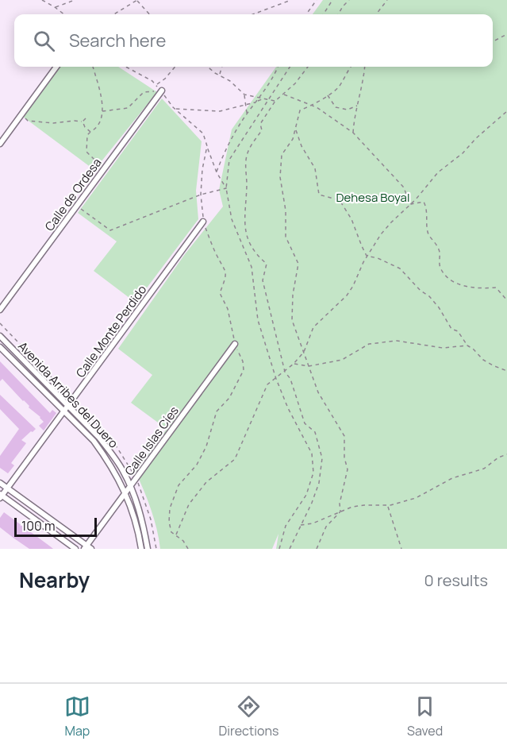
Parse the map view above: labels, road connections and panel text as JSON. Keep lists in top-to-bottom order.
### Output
{
  "streets": {
    "street": [
      "Calle de Ordesa",
      "Calle Monte Perdido",
      "Avenida Arribes del Duero",
      "Calle Islas Cíes"
    ]
  },
  "crossings": [
    ["Calle Monte Perdido", "Avenida Arribes del Duero"],
    ["Avenida Arribes del Duero", "Calle Islas Cíes"]
  ],
  "parks": ["Dehesa Boyal"],
  "scale_bar": "100 m",
  "page": {
    "search": "Search here",
    "scale": "100 m",
    "heading": ["Nearby", "0 results"],
    "nav": ["Map", "Directions", "Saved"]
  }
}
